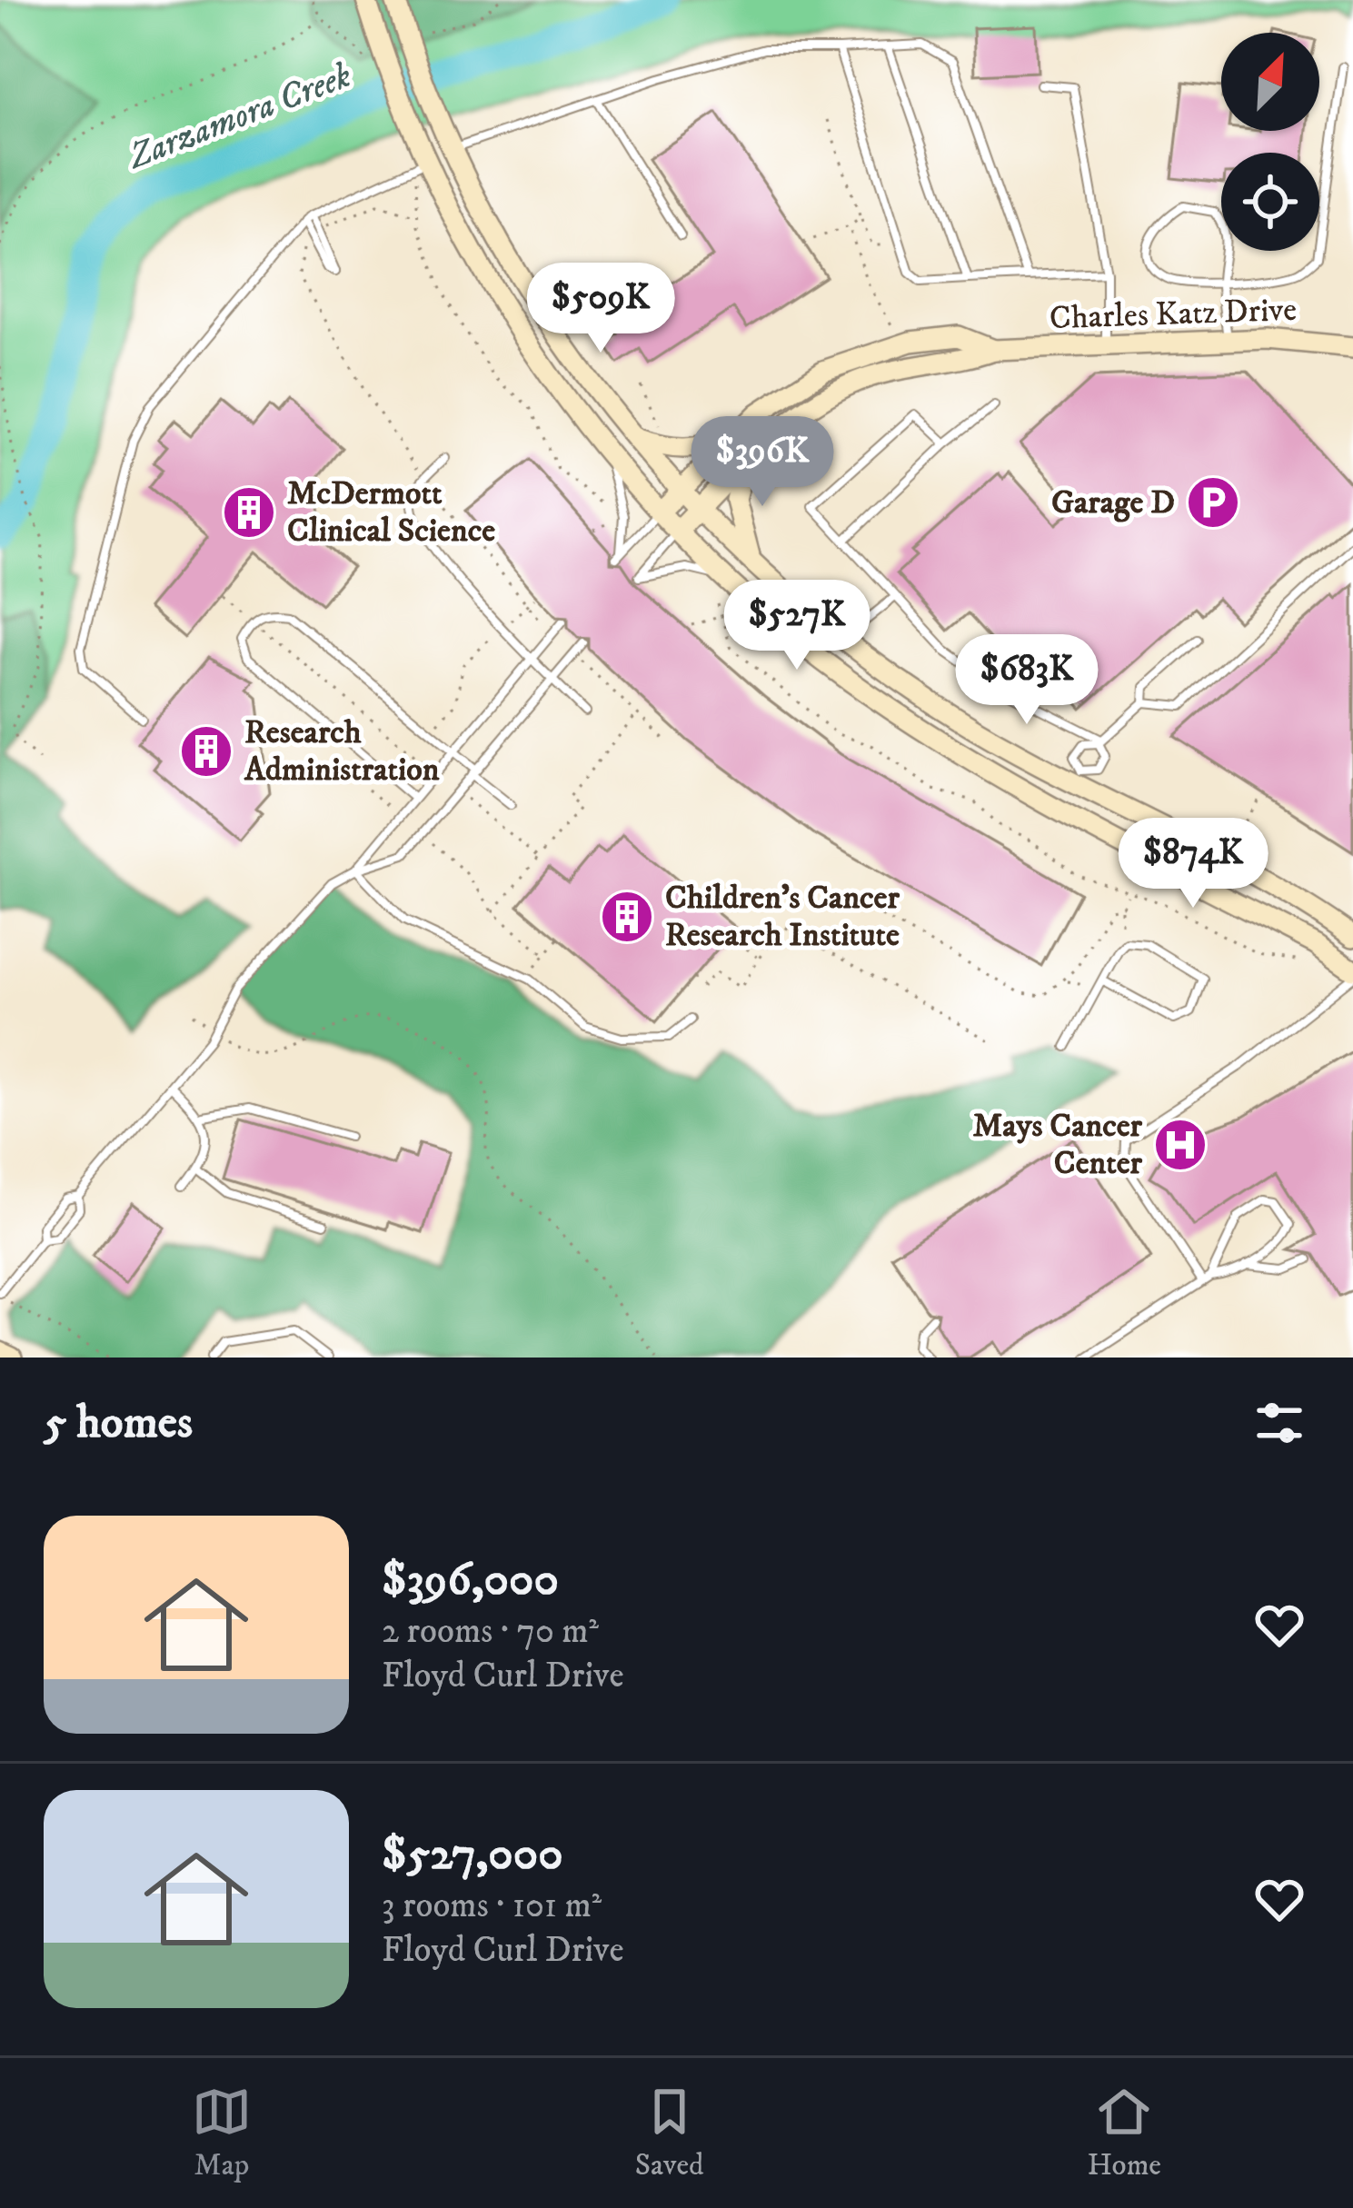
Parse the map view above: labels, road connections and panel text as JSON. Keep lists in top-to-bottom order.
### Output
{
  "streets": {
    "street": ["Charles Katz Drive"]
  },
  "water": ["Zarzamora Creek"],
  "places": {
    "parking": ["Garage D"],
    "building": ["McDermott Clinical Science", "Research Administration", "Children's Cancer Research Institute"],
    "hospital": ["Mays Cancer Center"]
  },
  "north": "top right",
  "page": {
    "price": [
      "$509K",
      "$396K",
      "$527K",
      "$683K",
      "$874K"
    ],
    "heading": "5 homes",
    "list": [
      {
        "name": "$396,000",
        "note": "2 rooms · 70 m² · Floyd Curl Drive"
      },
      {
        "name": "$527,000",
        "note": "3 rooms · 101 m² · Floyd Curl Drive"
      }
    ],
    "tabs": ["Map", "Saved", "Home"]
  }
}
